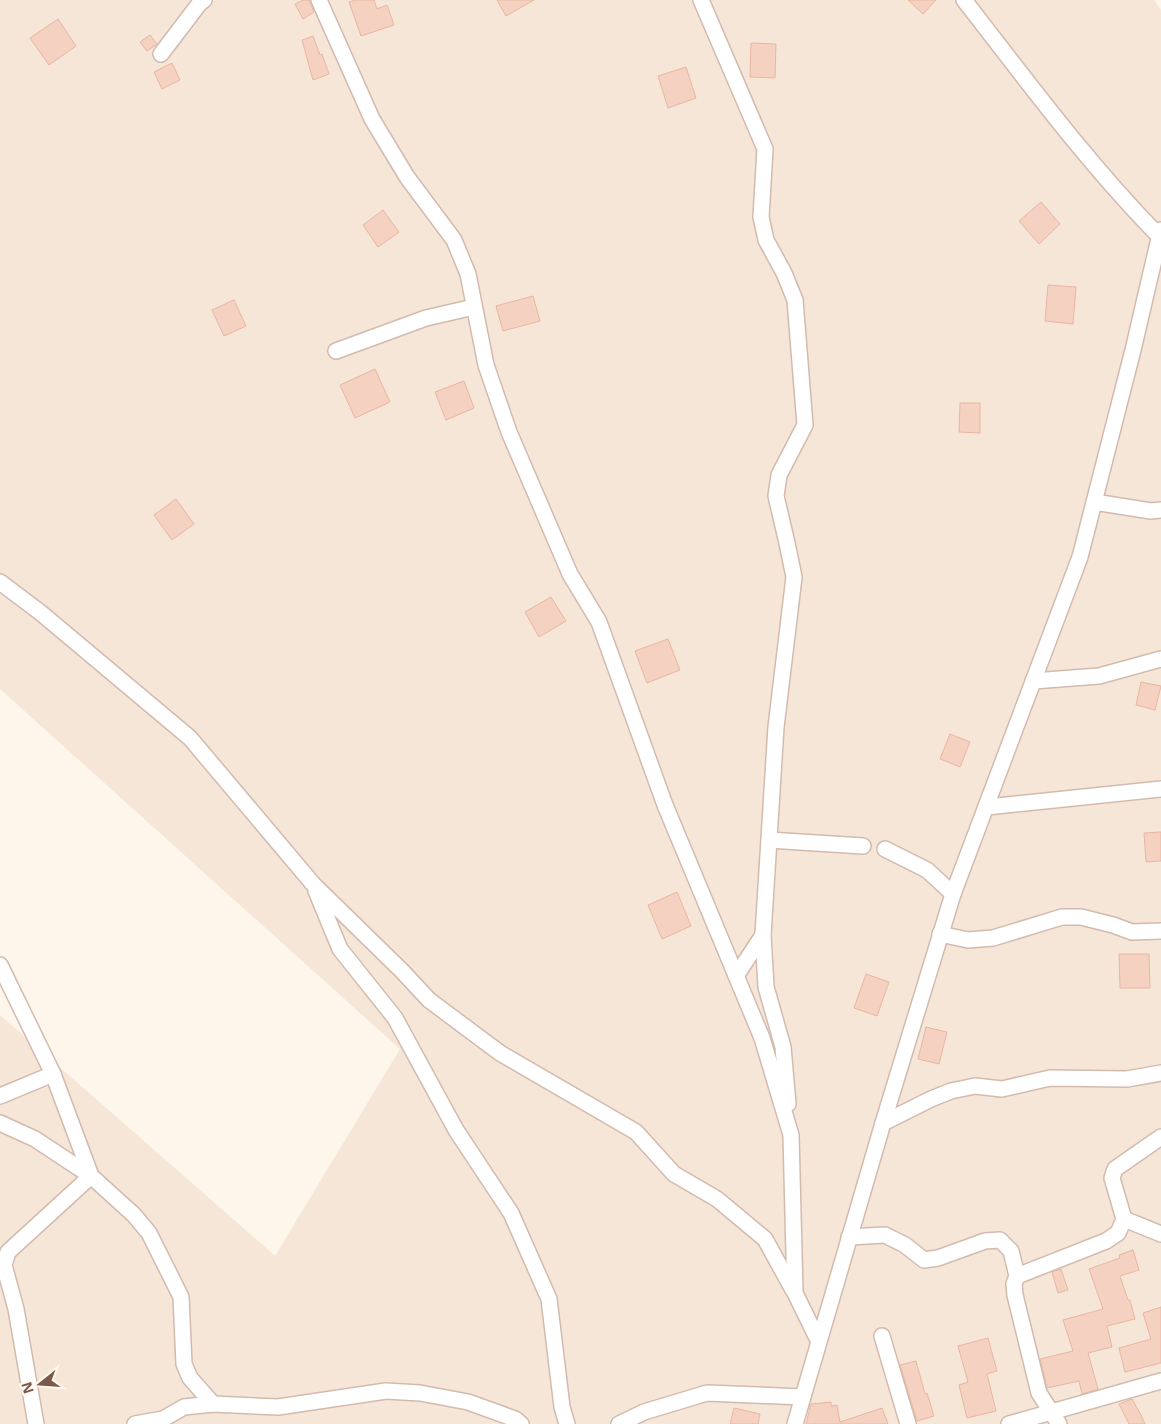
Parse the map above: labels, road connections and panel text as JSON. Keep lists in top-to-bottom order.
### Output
{
  "north": "left"
}
